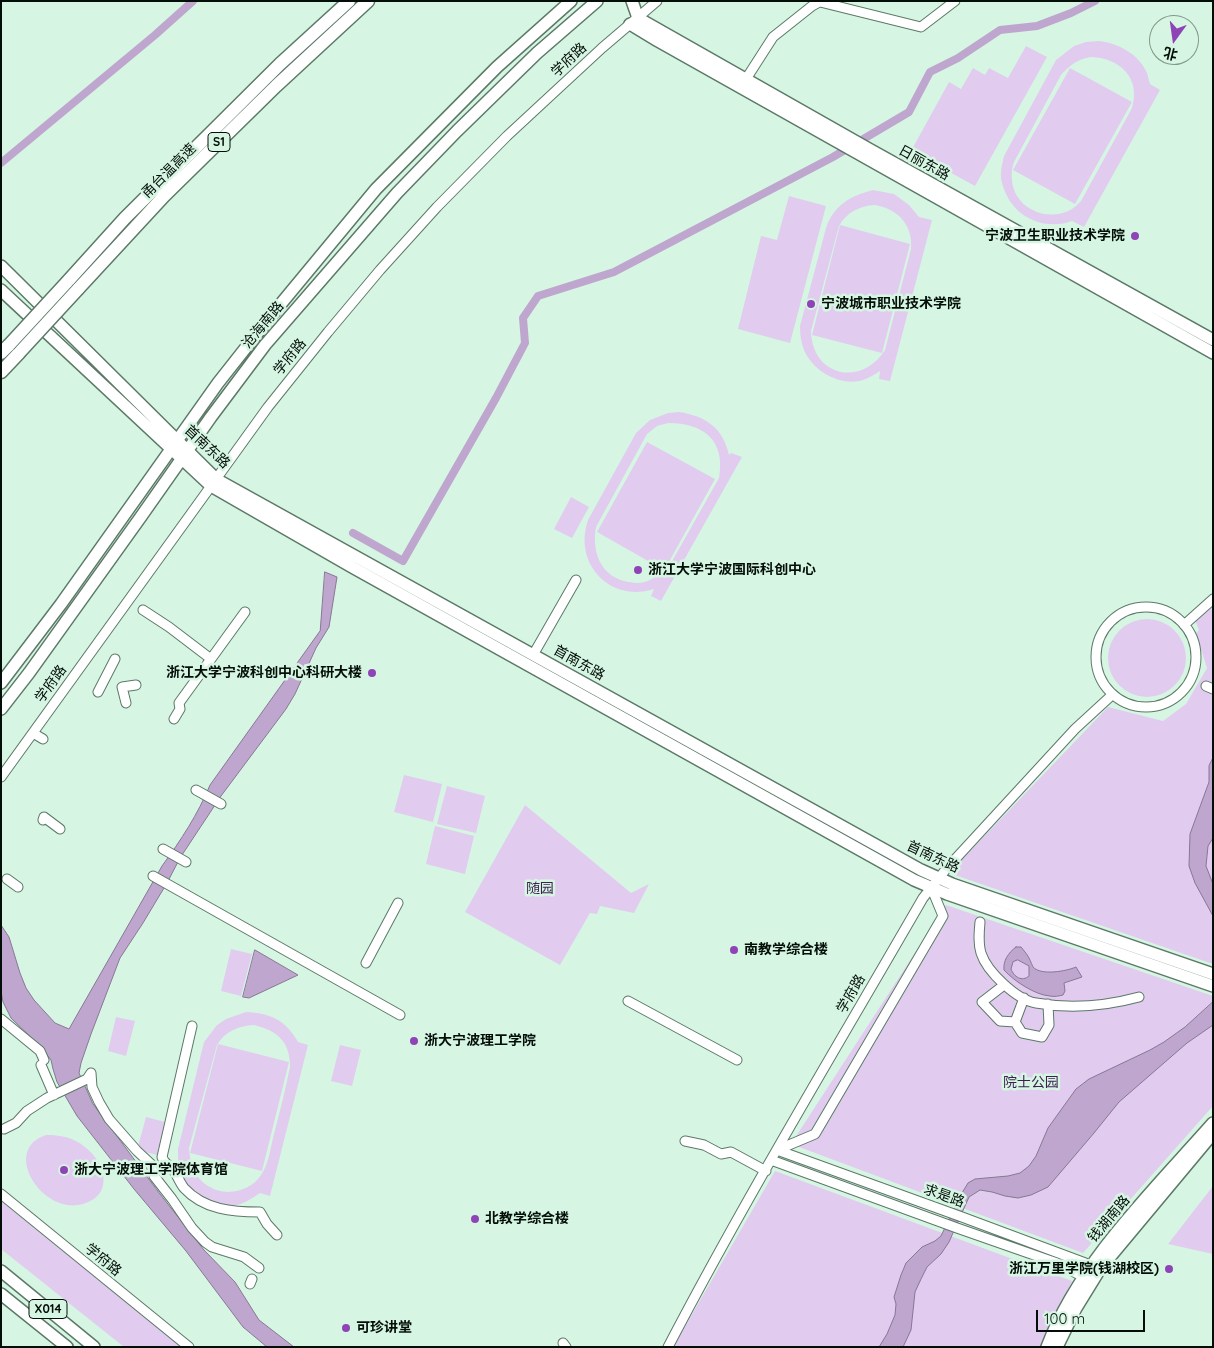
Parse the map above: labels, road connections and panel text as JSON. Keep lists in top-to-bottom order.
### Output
{
  "streets": {
    "highway": ["S1", "甬台温高速"],
    "main road": [
      "日丽东路",
      "沧海南路",
      "首南东路",
      "钱湖南路",
      "X014"
    ],
    "street": ["学府路", "求是路"]
  },
  "crossings": [
    ["学府路", "日丽东路"],
    ["学府路", "首南东路"],
    ["学府路", "求是路"],
    ["甬台温高速", "首南东路"],
    ["沧海南路", "首南东路"],
    ["求是路", "钱湖南路"]
  ],
  "parks": ["随园", "院士公园"],
  "places": [
    "宁波卫生职业技术学院",
    "宁波城市职业技术学院",
    "浙江大学宁波国际科创中心",
    "浙江大学宁波科创中心科研大楼",
    "南教学综合楼",
    "浙大宁波理工学院",
    "浙大宁波理工学院体育馆",
    "北教学综合楼",
    "浙江万里学院(钱湖校区)",
    "可珍讲堂"
  ],
  "scale_bar": "100 m",
  "north": "bottom"
}
